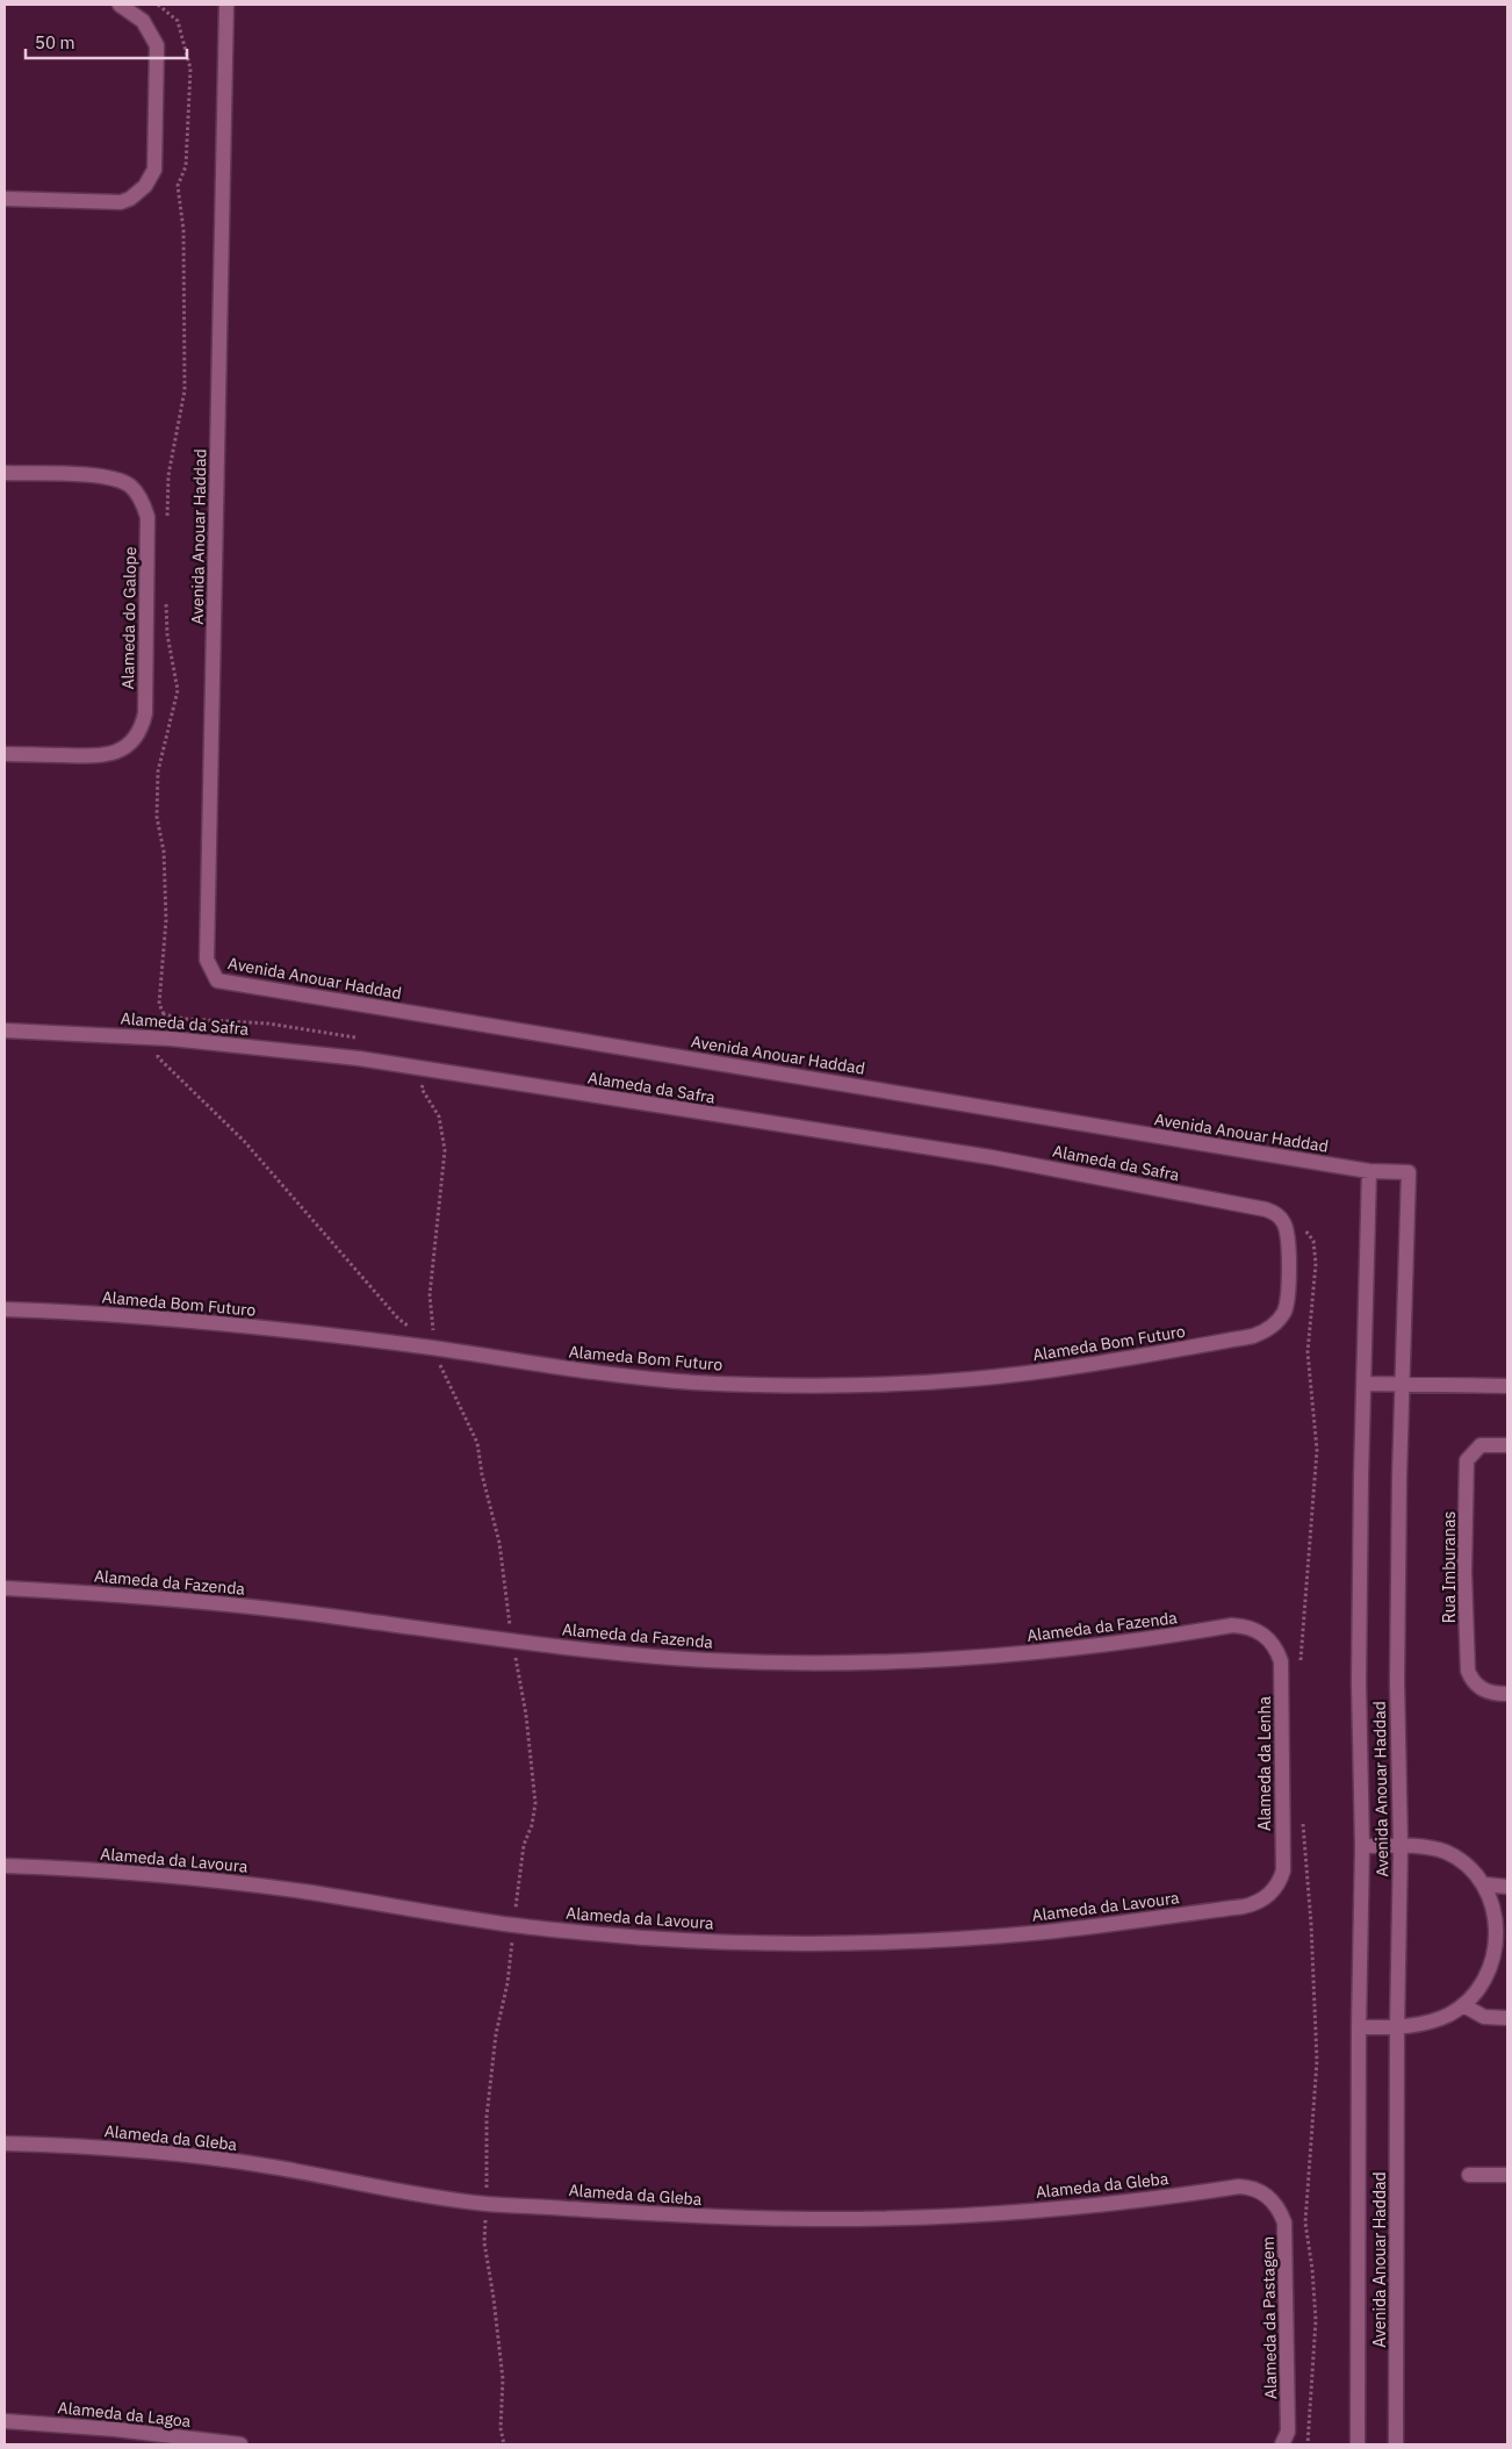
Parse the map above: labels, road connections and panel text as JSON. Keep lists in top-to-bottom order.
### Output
{
  "streets": {
    "street": [
      "Avenida Anouar Haddad",
      "Alameda do Galope",
      "Alameda da Safra",
      "Alameda Bom Futuro",
      "Rua Imburanas",
      "Alameda da Fazenda",
      "Alameda da Lenha",
      "Alameda da Lavoura",
      "Alameda da Gleba",
      "Alameda da Pastagem",
      "Alameda da Lagoa"
    ]
  },
  "crossings": [
    ["Alameda da Safra", "Alameda Bom Futuro"],
    ["Alameda da Fazenda", "Alameda da Lenha"],
    ["Alameda da Lenha", "Alameda da Lavoura"],
    ["Alameda da Gleba", "Alameda da Pastagem"]
  ],
  "scale_bar": "50 m"
}
